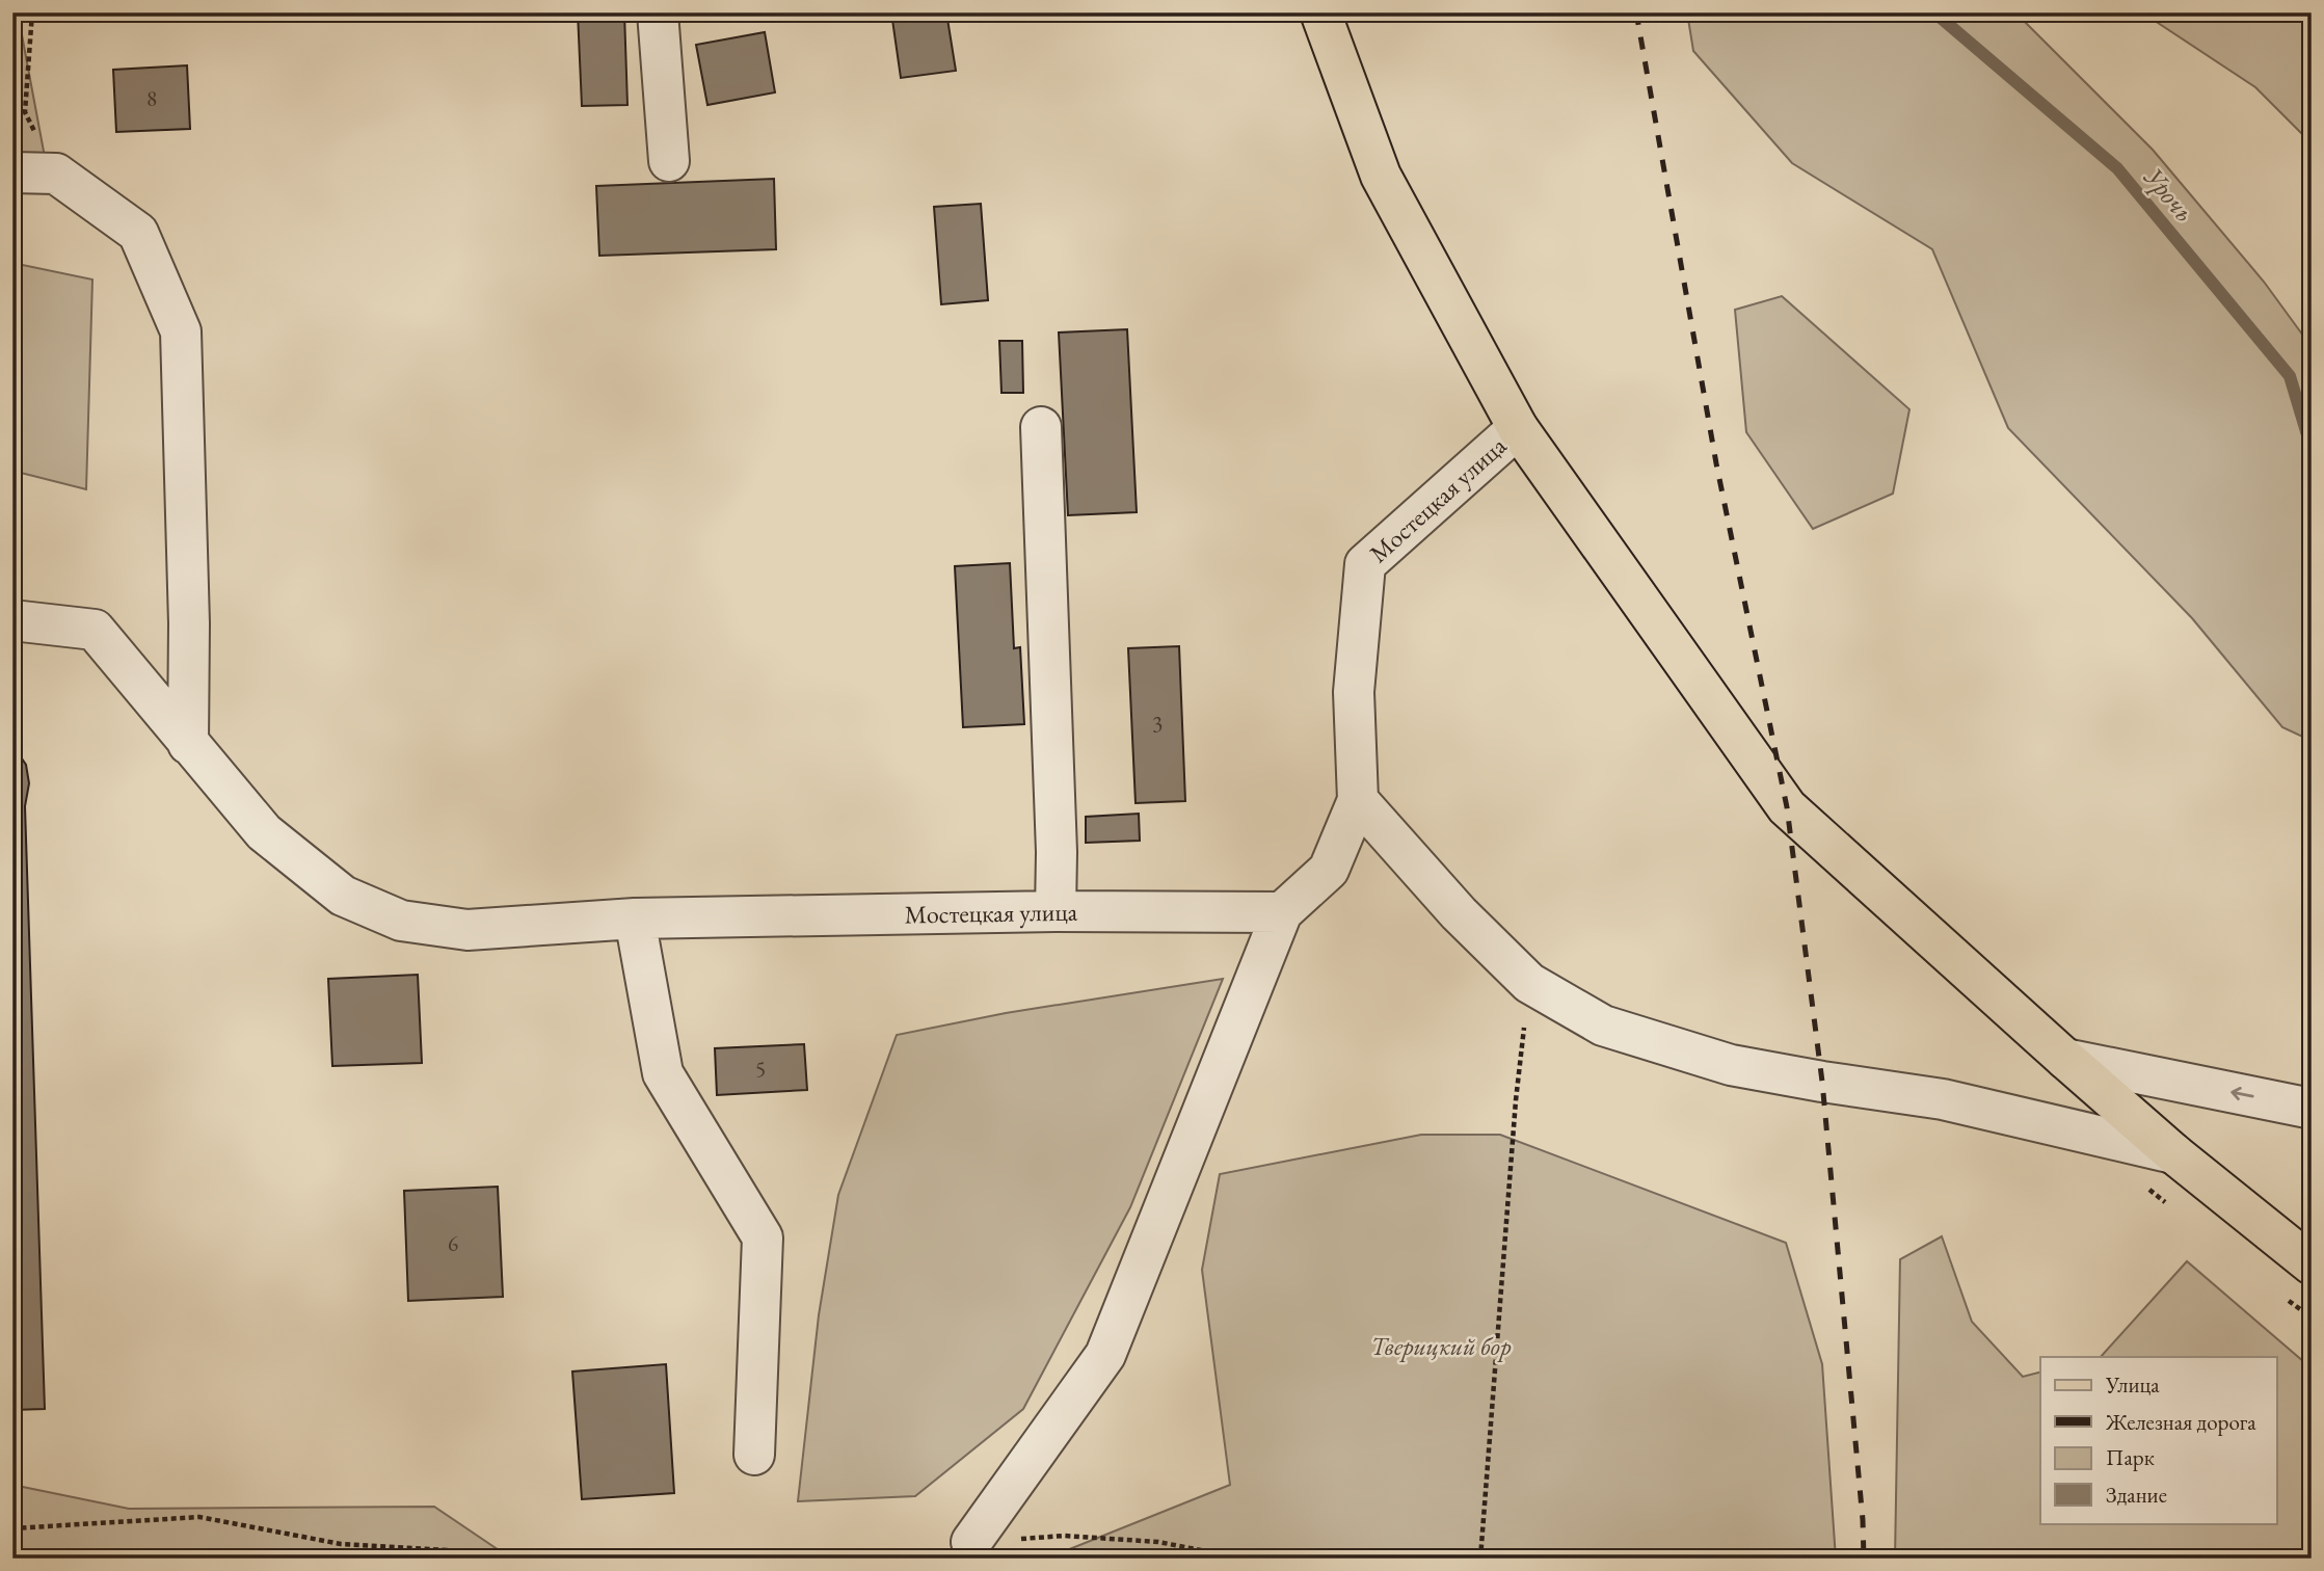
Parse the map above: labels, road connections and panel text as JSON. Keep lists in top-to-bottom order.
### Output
{
  "streets": {
    "street": ["Мостецкая улица"]
  },
  "water": ["Урочь"],
  "parks": ["Тверицкий бор"],
  "house_numbers": [
    "8",
    "3",
    "5",
    "6"
  ],
  "legend": [
    "Улица",
    "Железная дорога",
    "Парк",
    "Здание"
  ]
}
